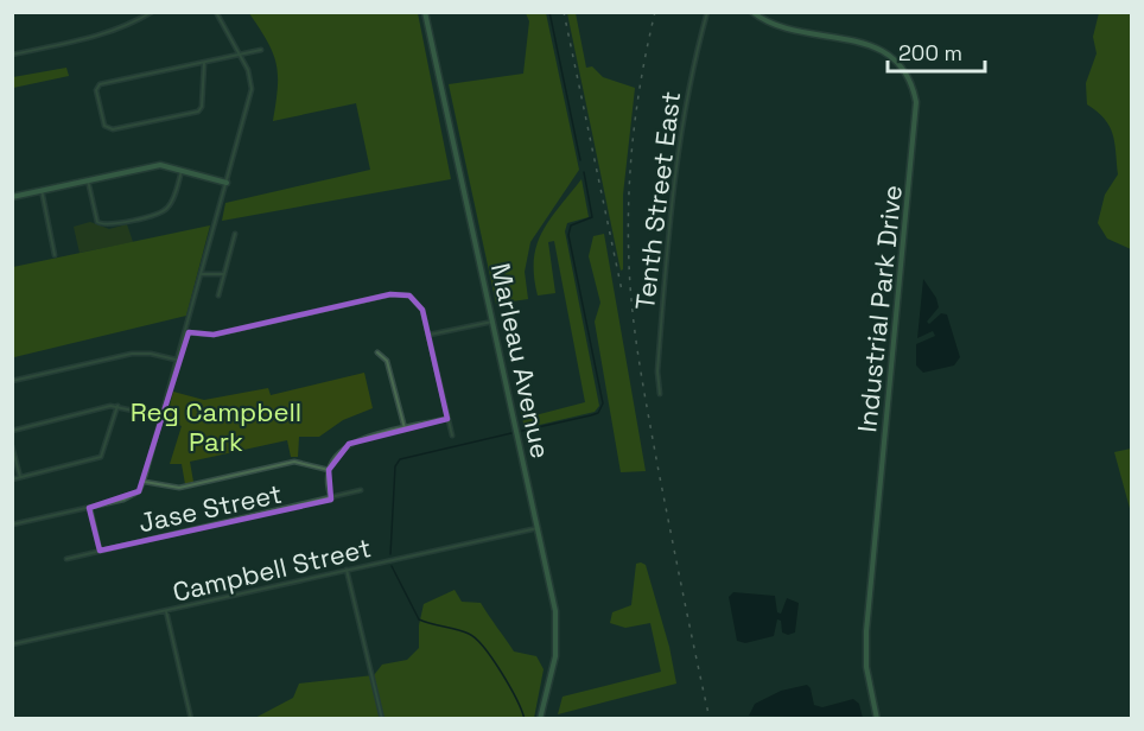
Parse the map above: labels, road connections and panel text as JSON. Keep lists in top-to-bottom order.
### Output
{
  "streets": {
    "street": [
      "Tenth Street East",
      "Industrial Park Drive",
      "Marleau Avenue",
      "Jase Street",
      "Campbell Street"
    ]
  },
  "crossings": [
    ["Marleau Avenue", "Campbell Street"]
  ],
  "parks": ["Reg Campbell Park"],
  "scale_bar": "200 m"
}
